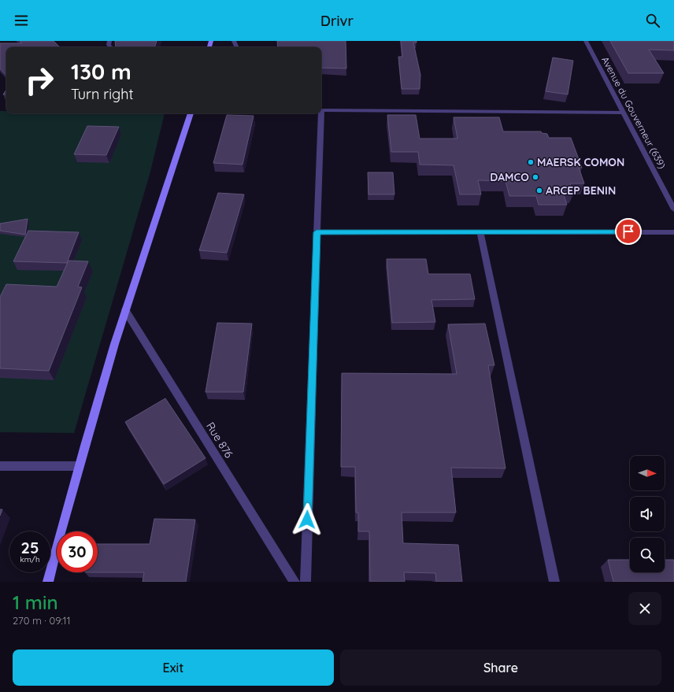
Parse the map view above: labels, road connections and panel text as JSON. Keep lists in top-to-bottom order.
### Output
{
  "streets": {
    "street": ["Avenue du Gouverneur (639)", "Rue 876"]
  },
  "places": ["MAERSK COMON", "DAMCO", "ARCEP BENIN"],
  "north": "right",
  "page": {
    "header": "Drivr",
    "turn": ["130 m", "Turn right"],
    "speed": "25 km/h",
    "limit": "30",
    "heading": ["1 min", "270 m · 09:11"],
    "buttons": ["Exit", "Share"]
  }
}
